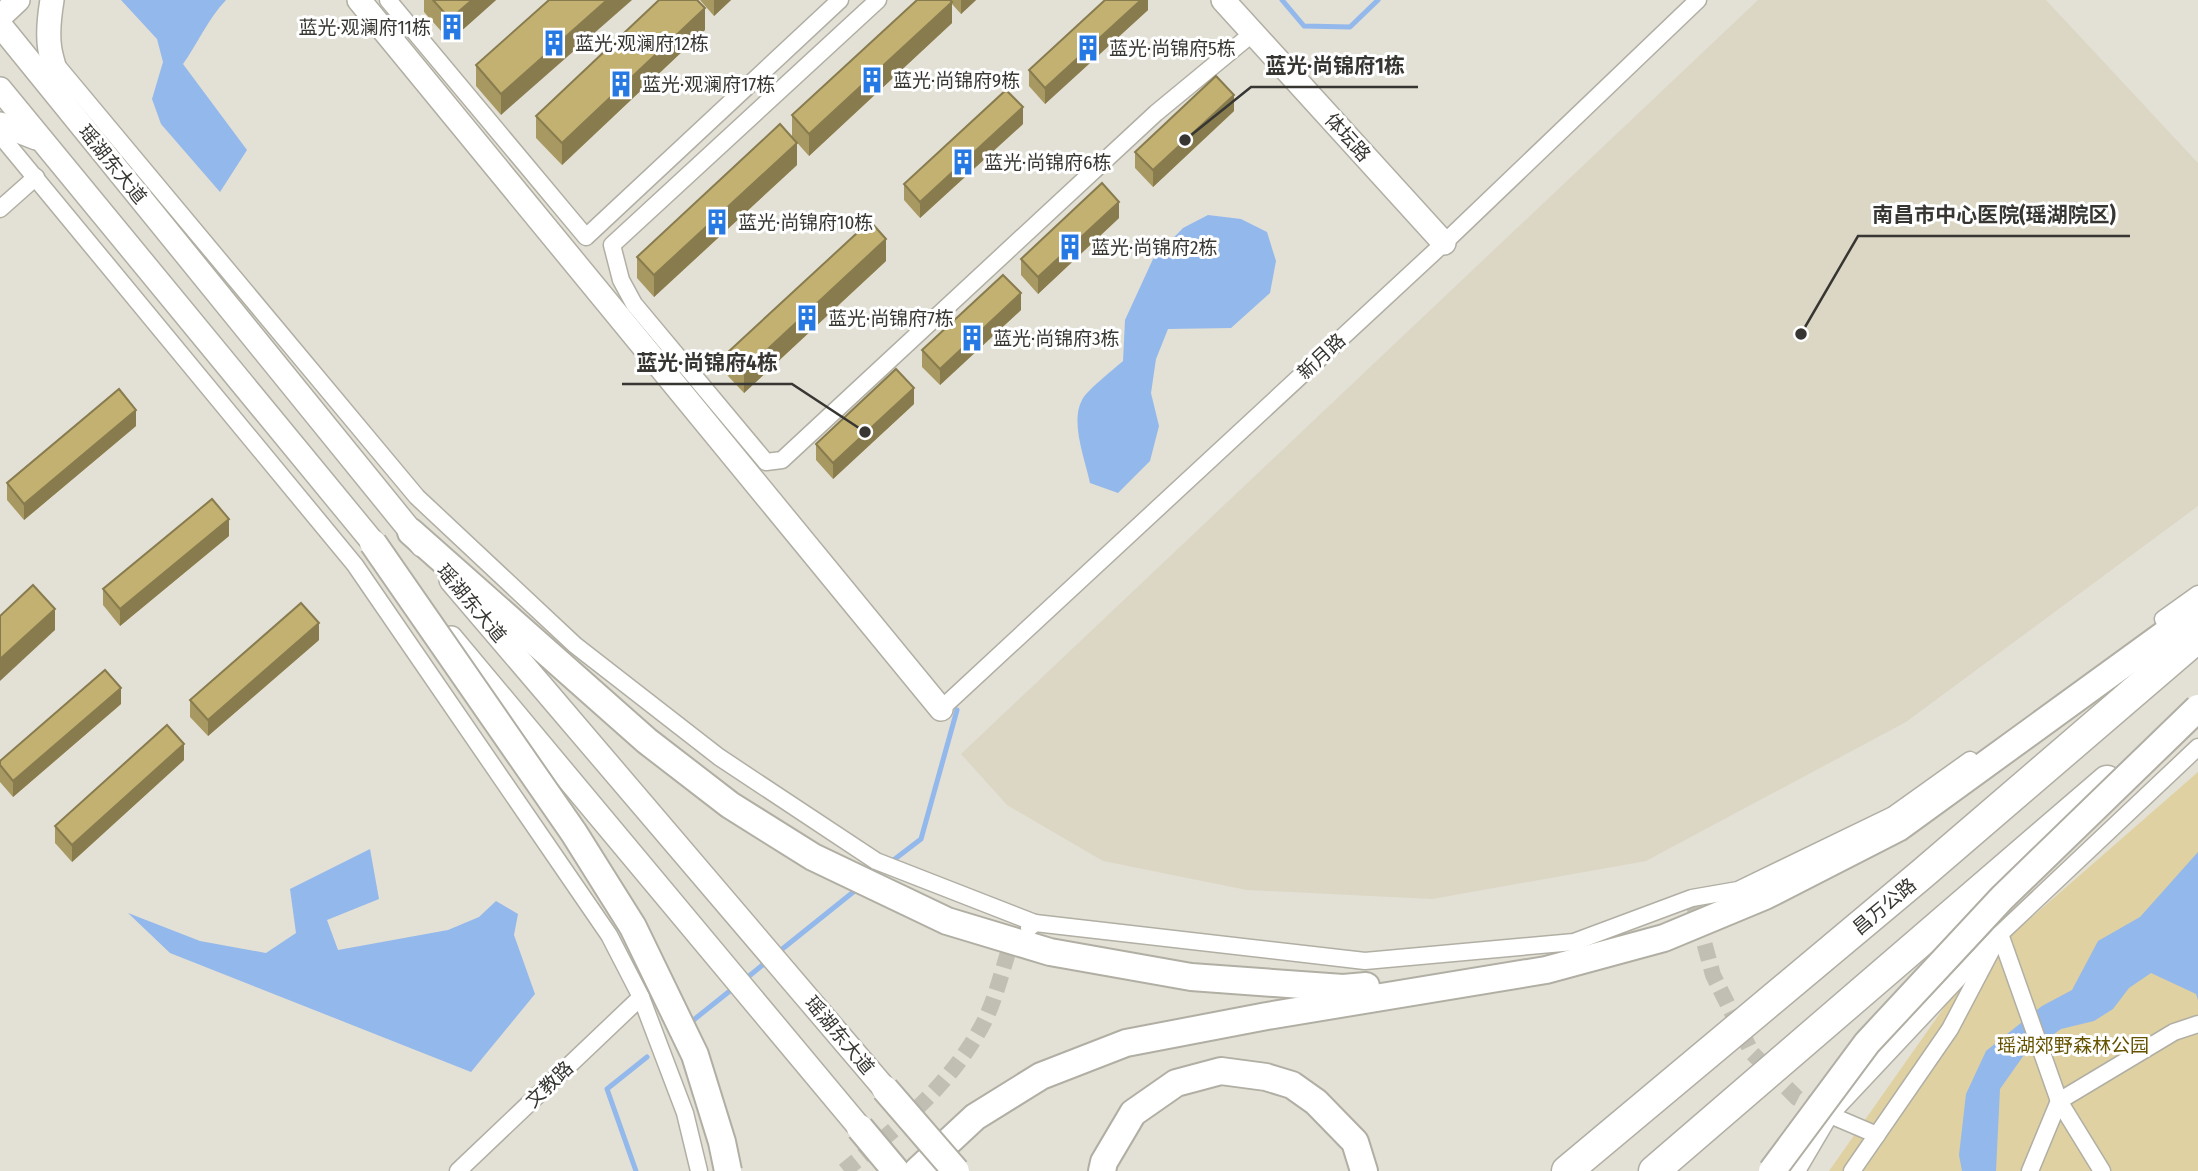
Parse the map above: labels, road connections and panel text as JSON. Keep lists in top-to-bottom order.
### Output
{
  "streets": {
    "highway": ["昌万公路"],
    "main road": ["体坛路", "瑶湖东大道"],
    "street": ["新月路", "文教路"]
  },
  "crossings": [
    ["体坛路", "新月路"]
  ],
  "parks": ["瑶湖郊野森林公园"],
  "places": {
    "building": [
      "蓝光·观澜府11栋",
      "蓝光·观澜府12栋",
      "蓝光·尚锦府5栋",
      "蓝光·尚锦府9栋",
      "蓝光·观澜府17栋",
      "蓝光·尚锦府6栋",
      "蓝光·尚锦府10栋",
      "蓝光·尚锦府2栋",
      "蓝光·尚锦府7栋",
      "蓝光·尚锦府3栋"
    ],
    "other": ["蓝光·尚锦府1栋", "南昌市中心医院(瑶湖院区)", "蓝光·尚锦府4栋"]
  }
}
